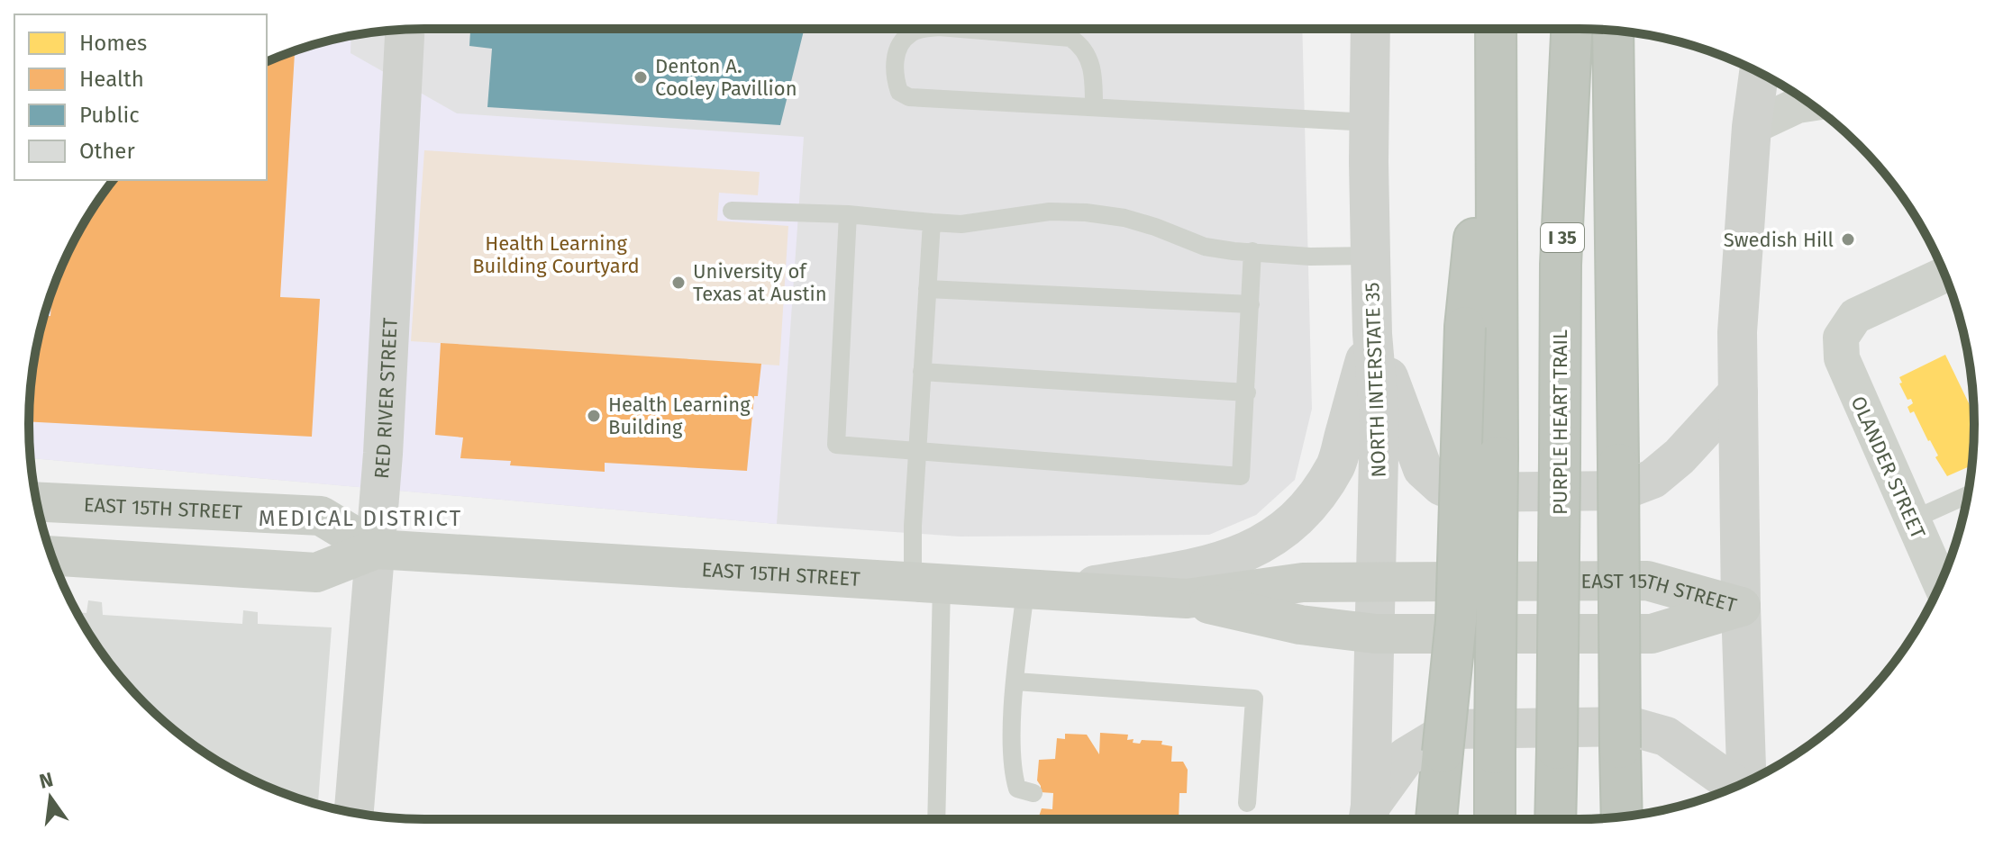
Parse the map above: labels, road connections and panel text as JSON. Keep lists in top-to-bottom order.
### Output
{
  "streets": {
    "highway": ["I 35", "PURPLE HEART TRAIL"],
    "main road": ["NORTH INTERSTATE 35", "RED RIVER STREET", "EAST 15TH STREET"],
    "street": ["OLANDER STREET"]
  },
  "crossings": [
    ["NORTH INTERSTATE 35", "EAST 15TH STREET"],
    ["RED RIVER STREET", "EAST 15TH STREET"]
  ],
  "districts": ["MEDICAL DISTRICT"],
  "parks": ["Health Learning Building Courtyard"],
  "places": [
    "Denton A. Cooley Pavillion",
    "Swedish Hill",
    "University of Texas at Austin",
    "Health Learning Building"
  ],
  "legend": [
    "Homes",
    "Health",
    "Public",
    "Other"
  ],
  "north": "top"
}
